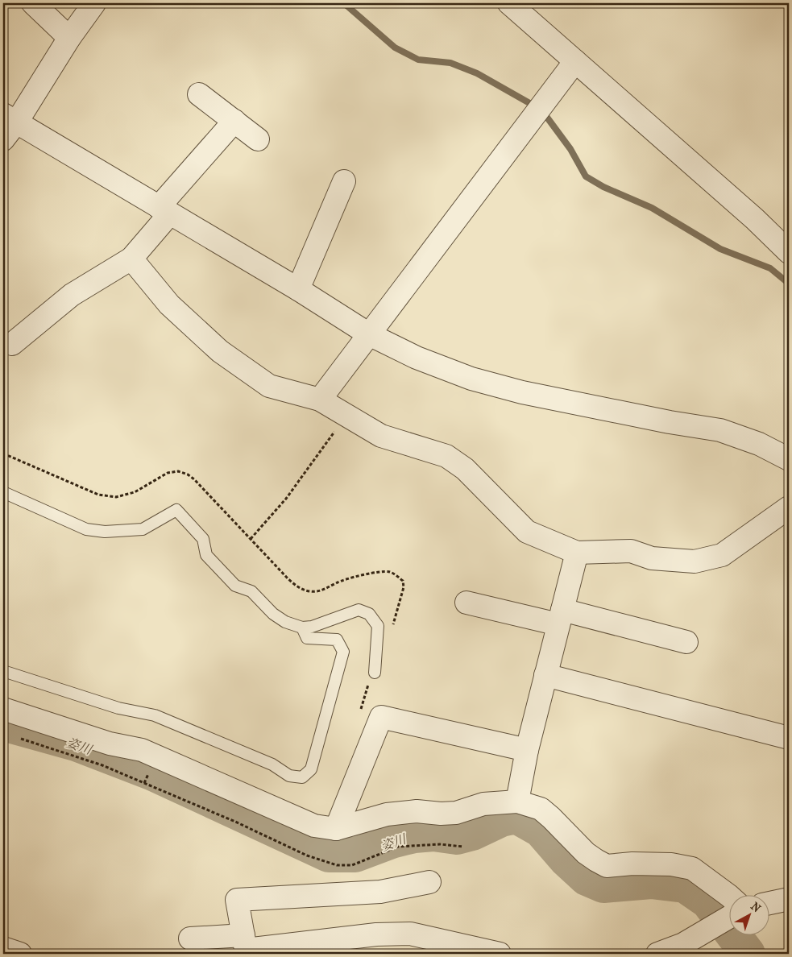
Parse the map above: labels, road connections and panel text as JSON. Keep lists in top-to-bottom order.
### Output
{
  "water": ["姿川"],
  "north": "top right"
}
